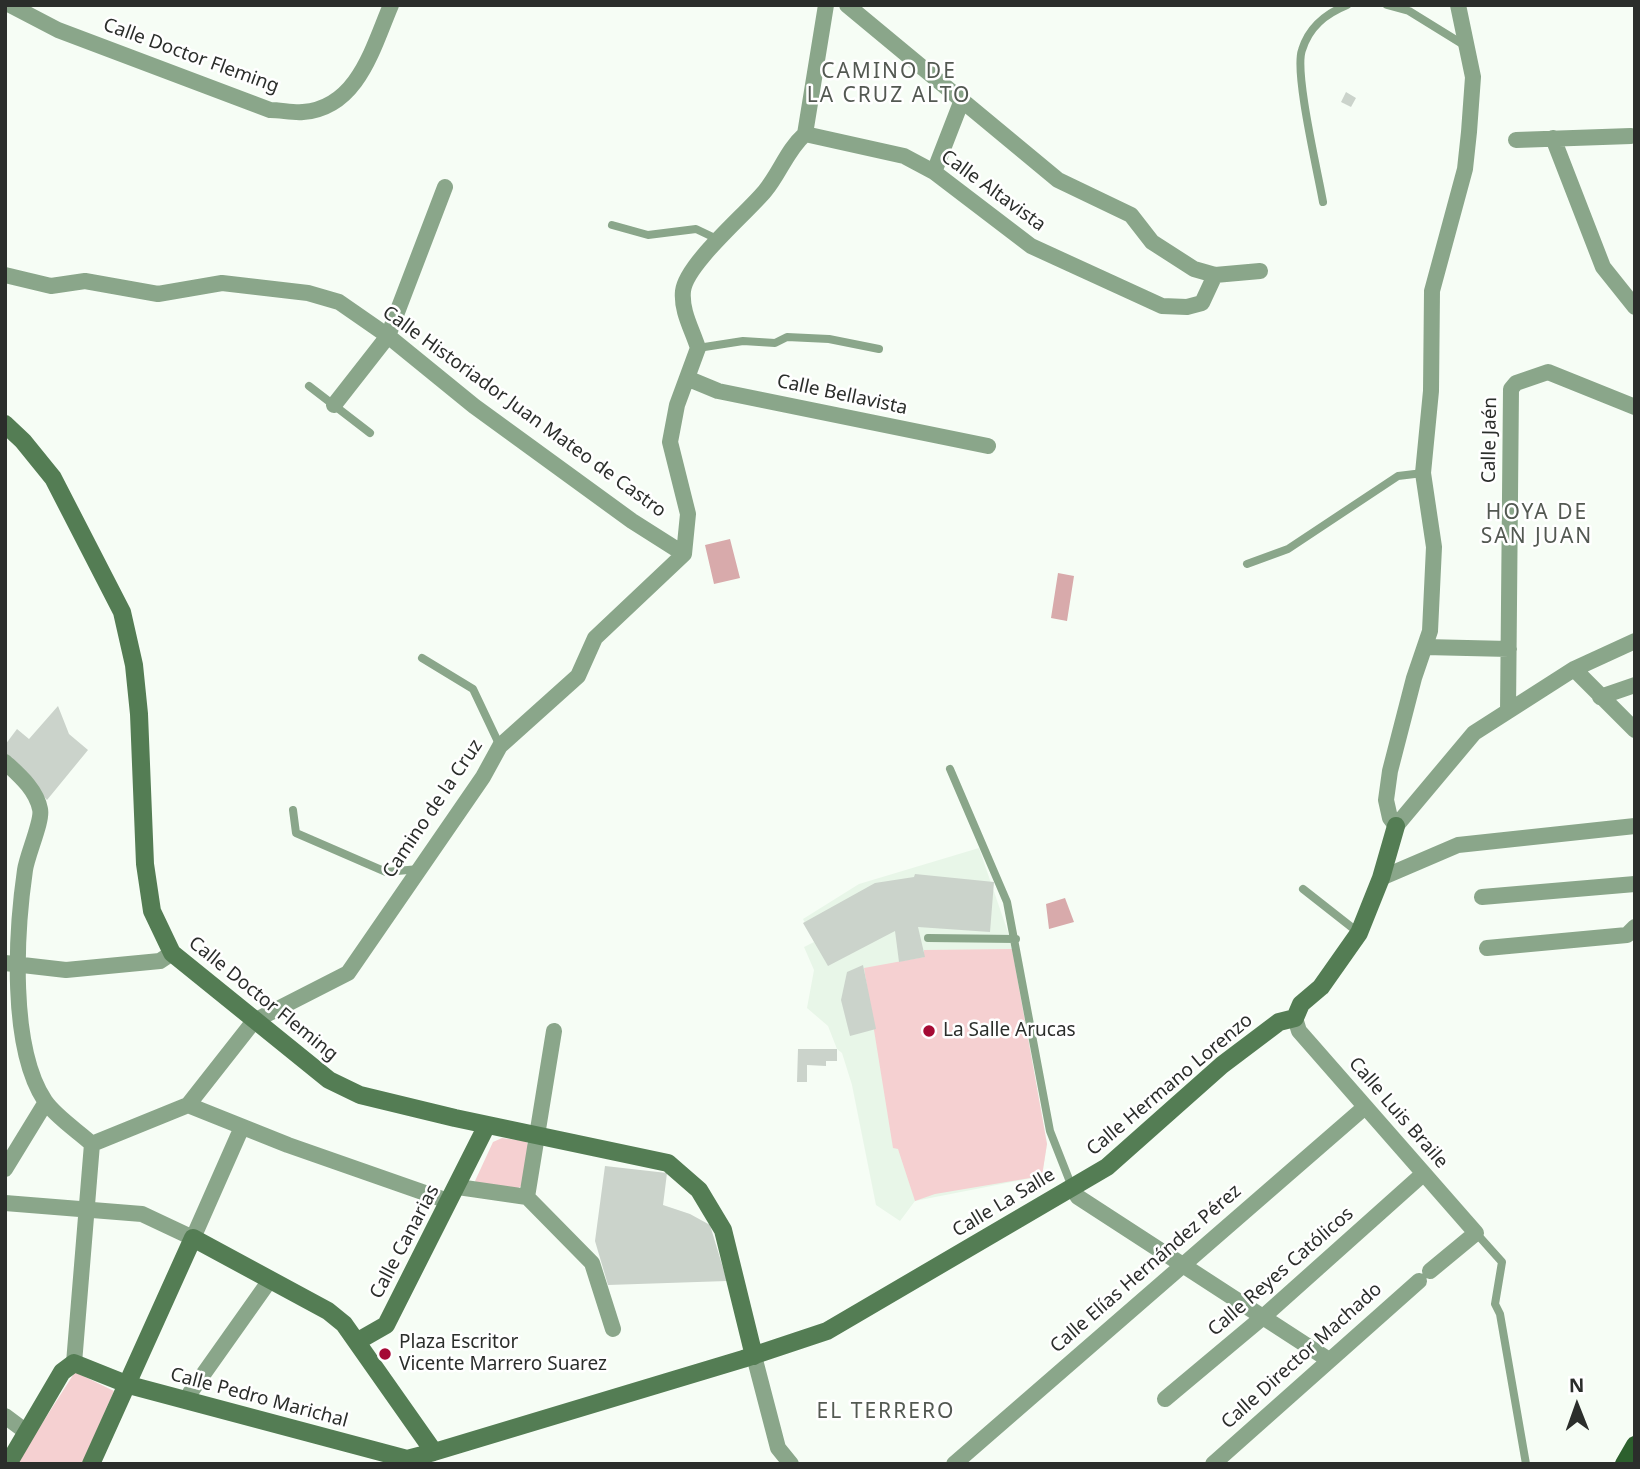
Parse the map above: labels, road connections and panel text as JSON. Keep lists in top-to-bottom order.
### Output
{
  "streets": {
    "street": [
      "Calle Doctor Fleming",
      "Calle Altavista",
      "Calle Bellavista",
      "Calle Historiador Juan Mateo de Castro",
      "Calle Jaén",
      "Camino de la Cruz",
      "Calle Hermano Lorenzo",
      "Calle Luis Braile",
      "Calle La Salle",
      "Calle Canarias",
      "Calle Elías Hernández Pérez",
      "Calle Reyes Católicos",
      "Calle Director Machado",
      "Calle Pedro Marichal"
    ]
  },
  "crossings": [
    ["Calle Doctor Fleming", "Camino de la Cruz"],
    ["Calle Doctor Fleming", "Calle La Salle"],
    ["Calle Doctor Fleming", "Calle Canarias"],
    ["Calle Historiador Juan Mateo de Castro", "Camino de la Cruz"],
    ["Calle Hermano Lorenzo", "Calle Luis Braile"],
    ["Calle Hermano Lorenzo", "Calle La Salle"],
    ["Calle Luis Braile", "Calle Elías Hernández Pérez"],
    ["Calle Luis Braile", "Calle Reyes Católicos"],
    ["Calle Luis Braile", "Calle Director Machado"],
    ["Calle La Salle", "Calle Pedro Marichal"]
  ],
  "districts": ["CAMINO DE LA CRUZ ALTO", "HOYA DE SAN JUAN", "EL TERRERO"],
  "places": ["La Salle Arucas", "Plaza Escritor Vicente Marrero Suarez"],
  "north": "top"
}
